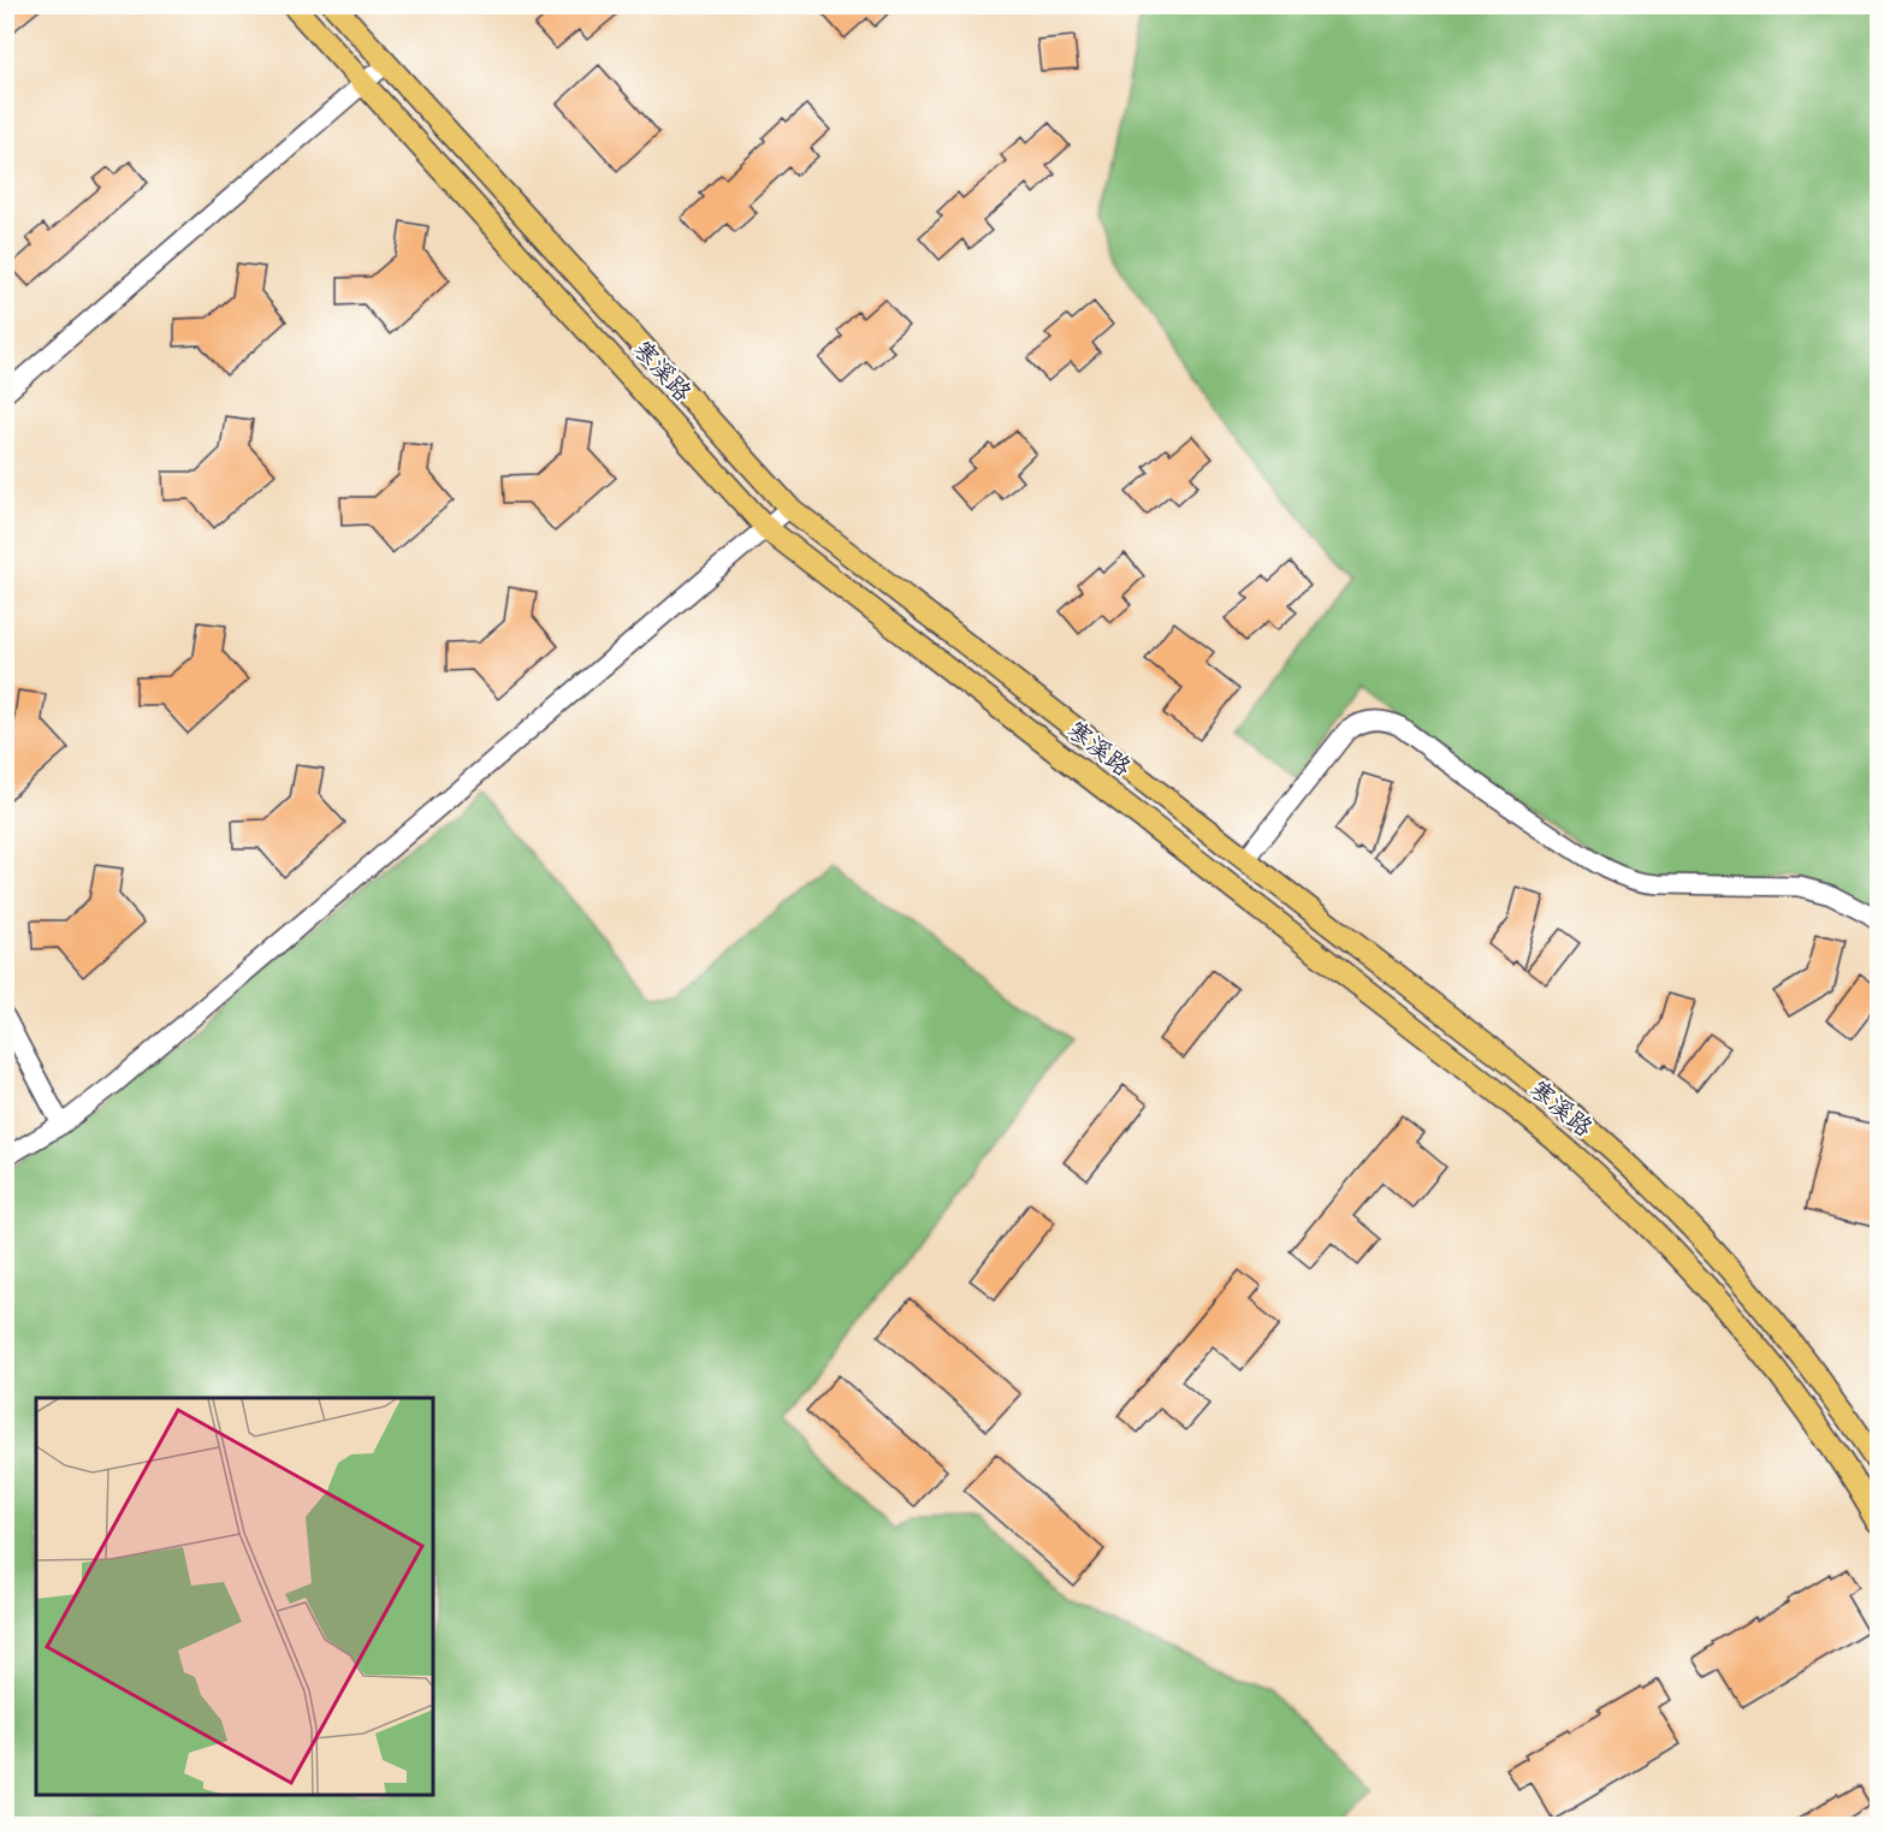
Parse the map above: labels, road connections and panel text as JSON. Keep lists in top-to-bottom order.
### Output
{
  "streets": {
    "main road": ["寒溪路"]
  }
}
